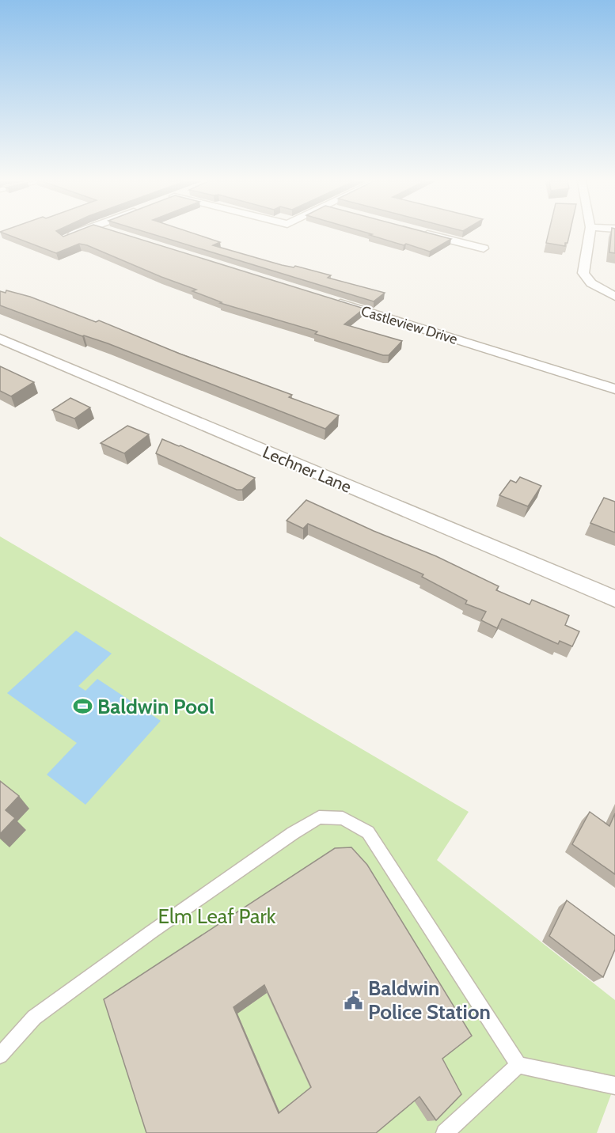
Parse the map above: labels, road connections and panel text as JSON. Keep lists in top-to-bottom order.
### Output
{
  "streets": {
    "street": ["Castleview Drive", "Lechner Lane"]
  },
  "parks": ["Elm Leaf Park"],
  "places": {
    "sports": ["Baldwin Pool"],
    "public building": ["Baldwin Police Station"]
  }
}
